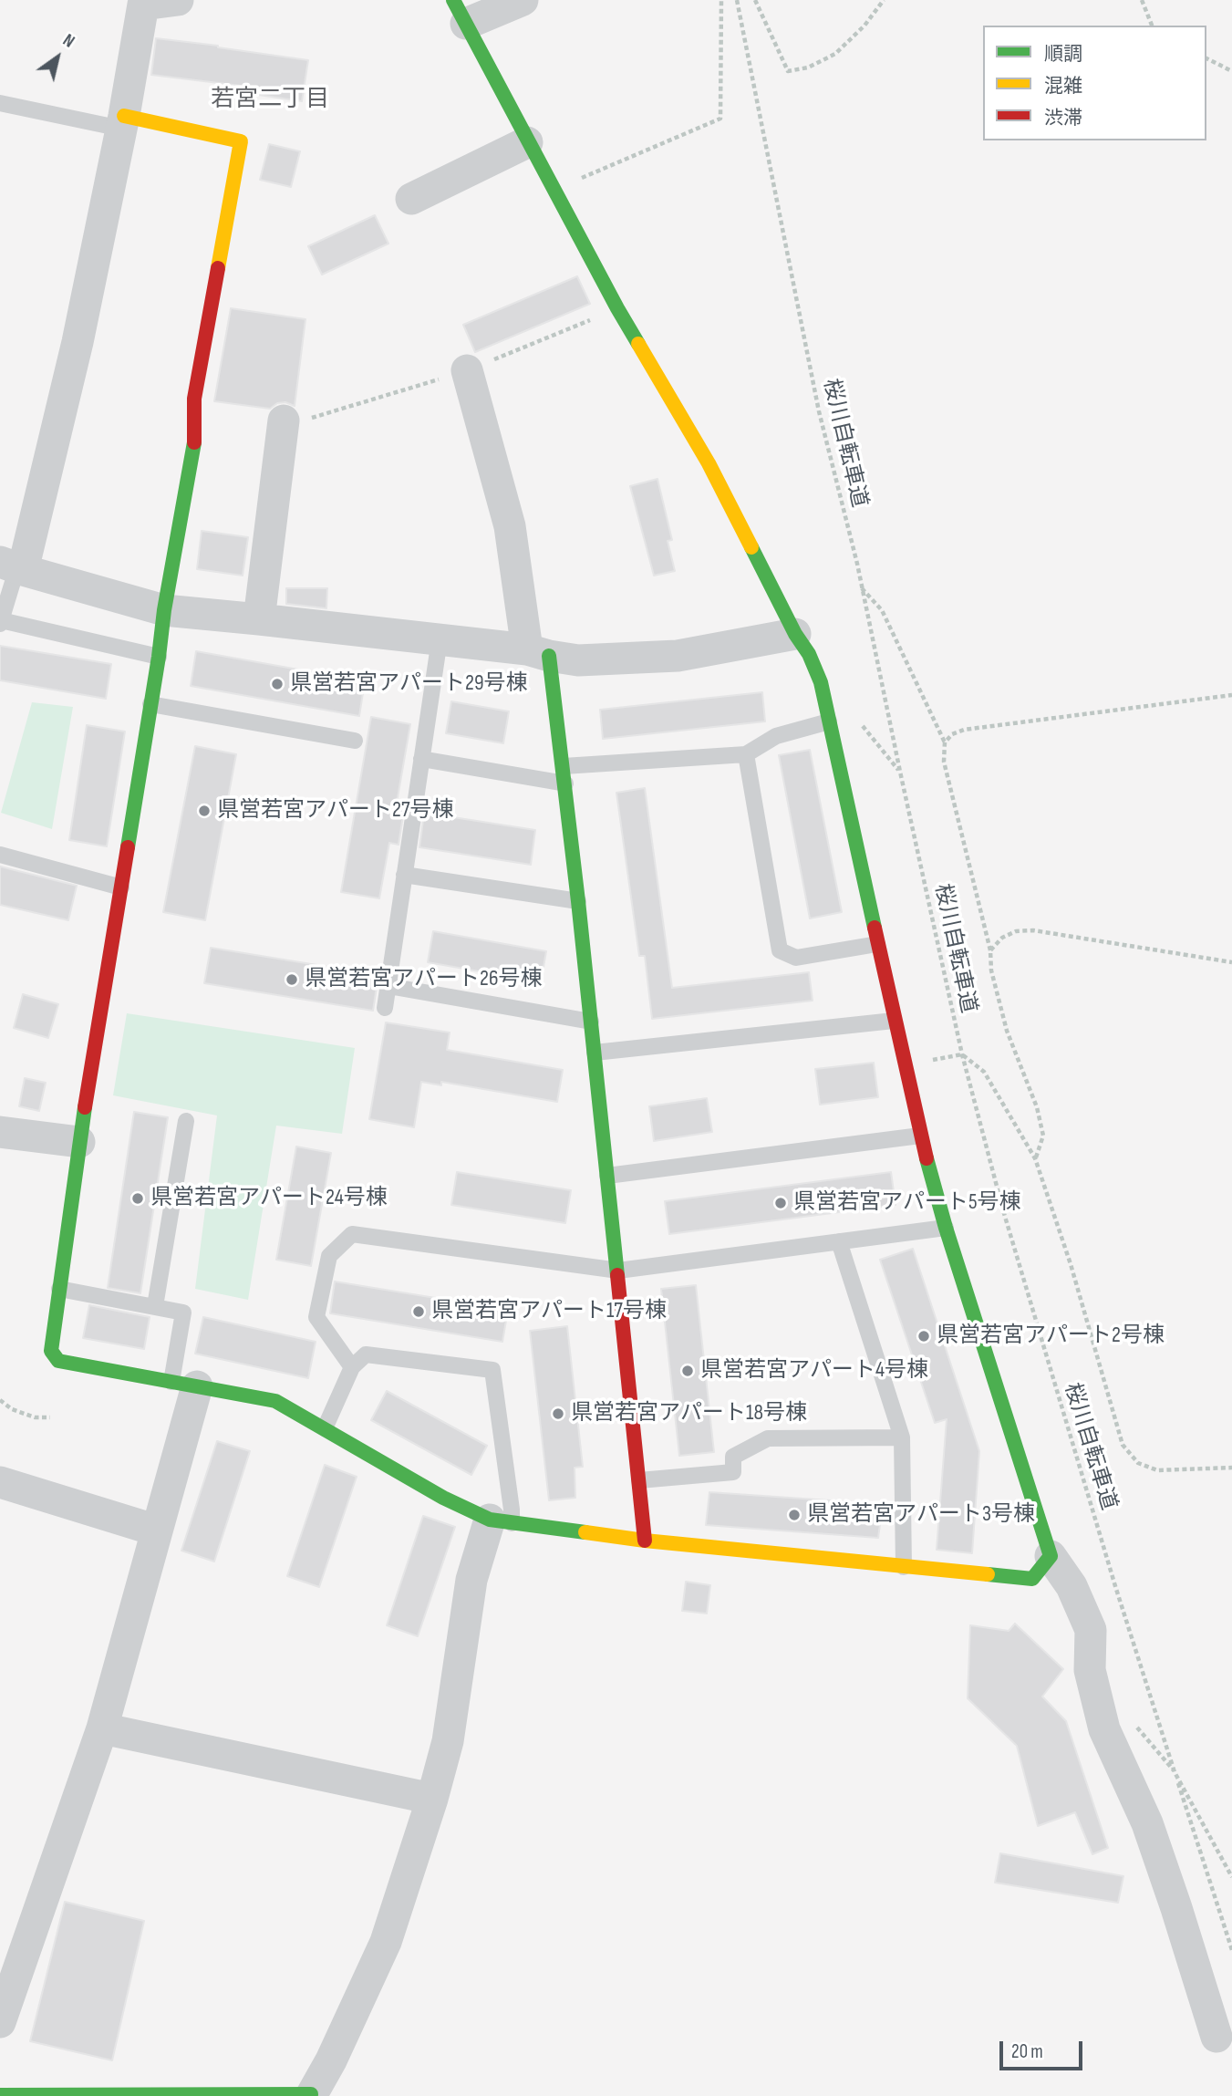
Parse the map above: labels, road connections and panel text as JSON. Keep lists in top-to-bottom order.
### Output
{
  "streets": {
    "path": ["桜川自転車道"]
  },
  "districts": ["若宮二丁目"],
  "places": [
    "県営若宮アパート29号棟",
    "県営若宮アパート27号棟",
    "県営若宮アパート26号棟",
    "県営若宮アパート24号棟",
    "県営若宮アパート5号棟",
    "県営若宮アパート17号棟",
    "県営若宮アパート2号棟",
    "県営若宮アパート4号棟",
    "県営若宮アパート18号棟",
    "県営若宮アパート3号棟"
  ],
  "legend": ["順調", "混雑", "渋滞"],
  "scale_bar": "20 m",
  "north": "top right"
}
